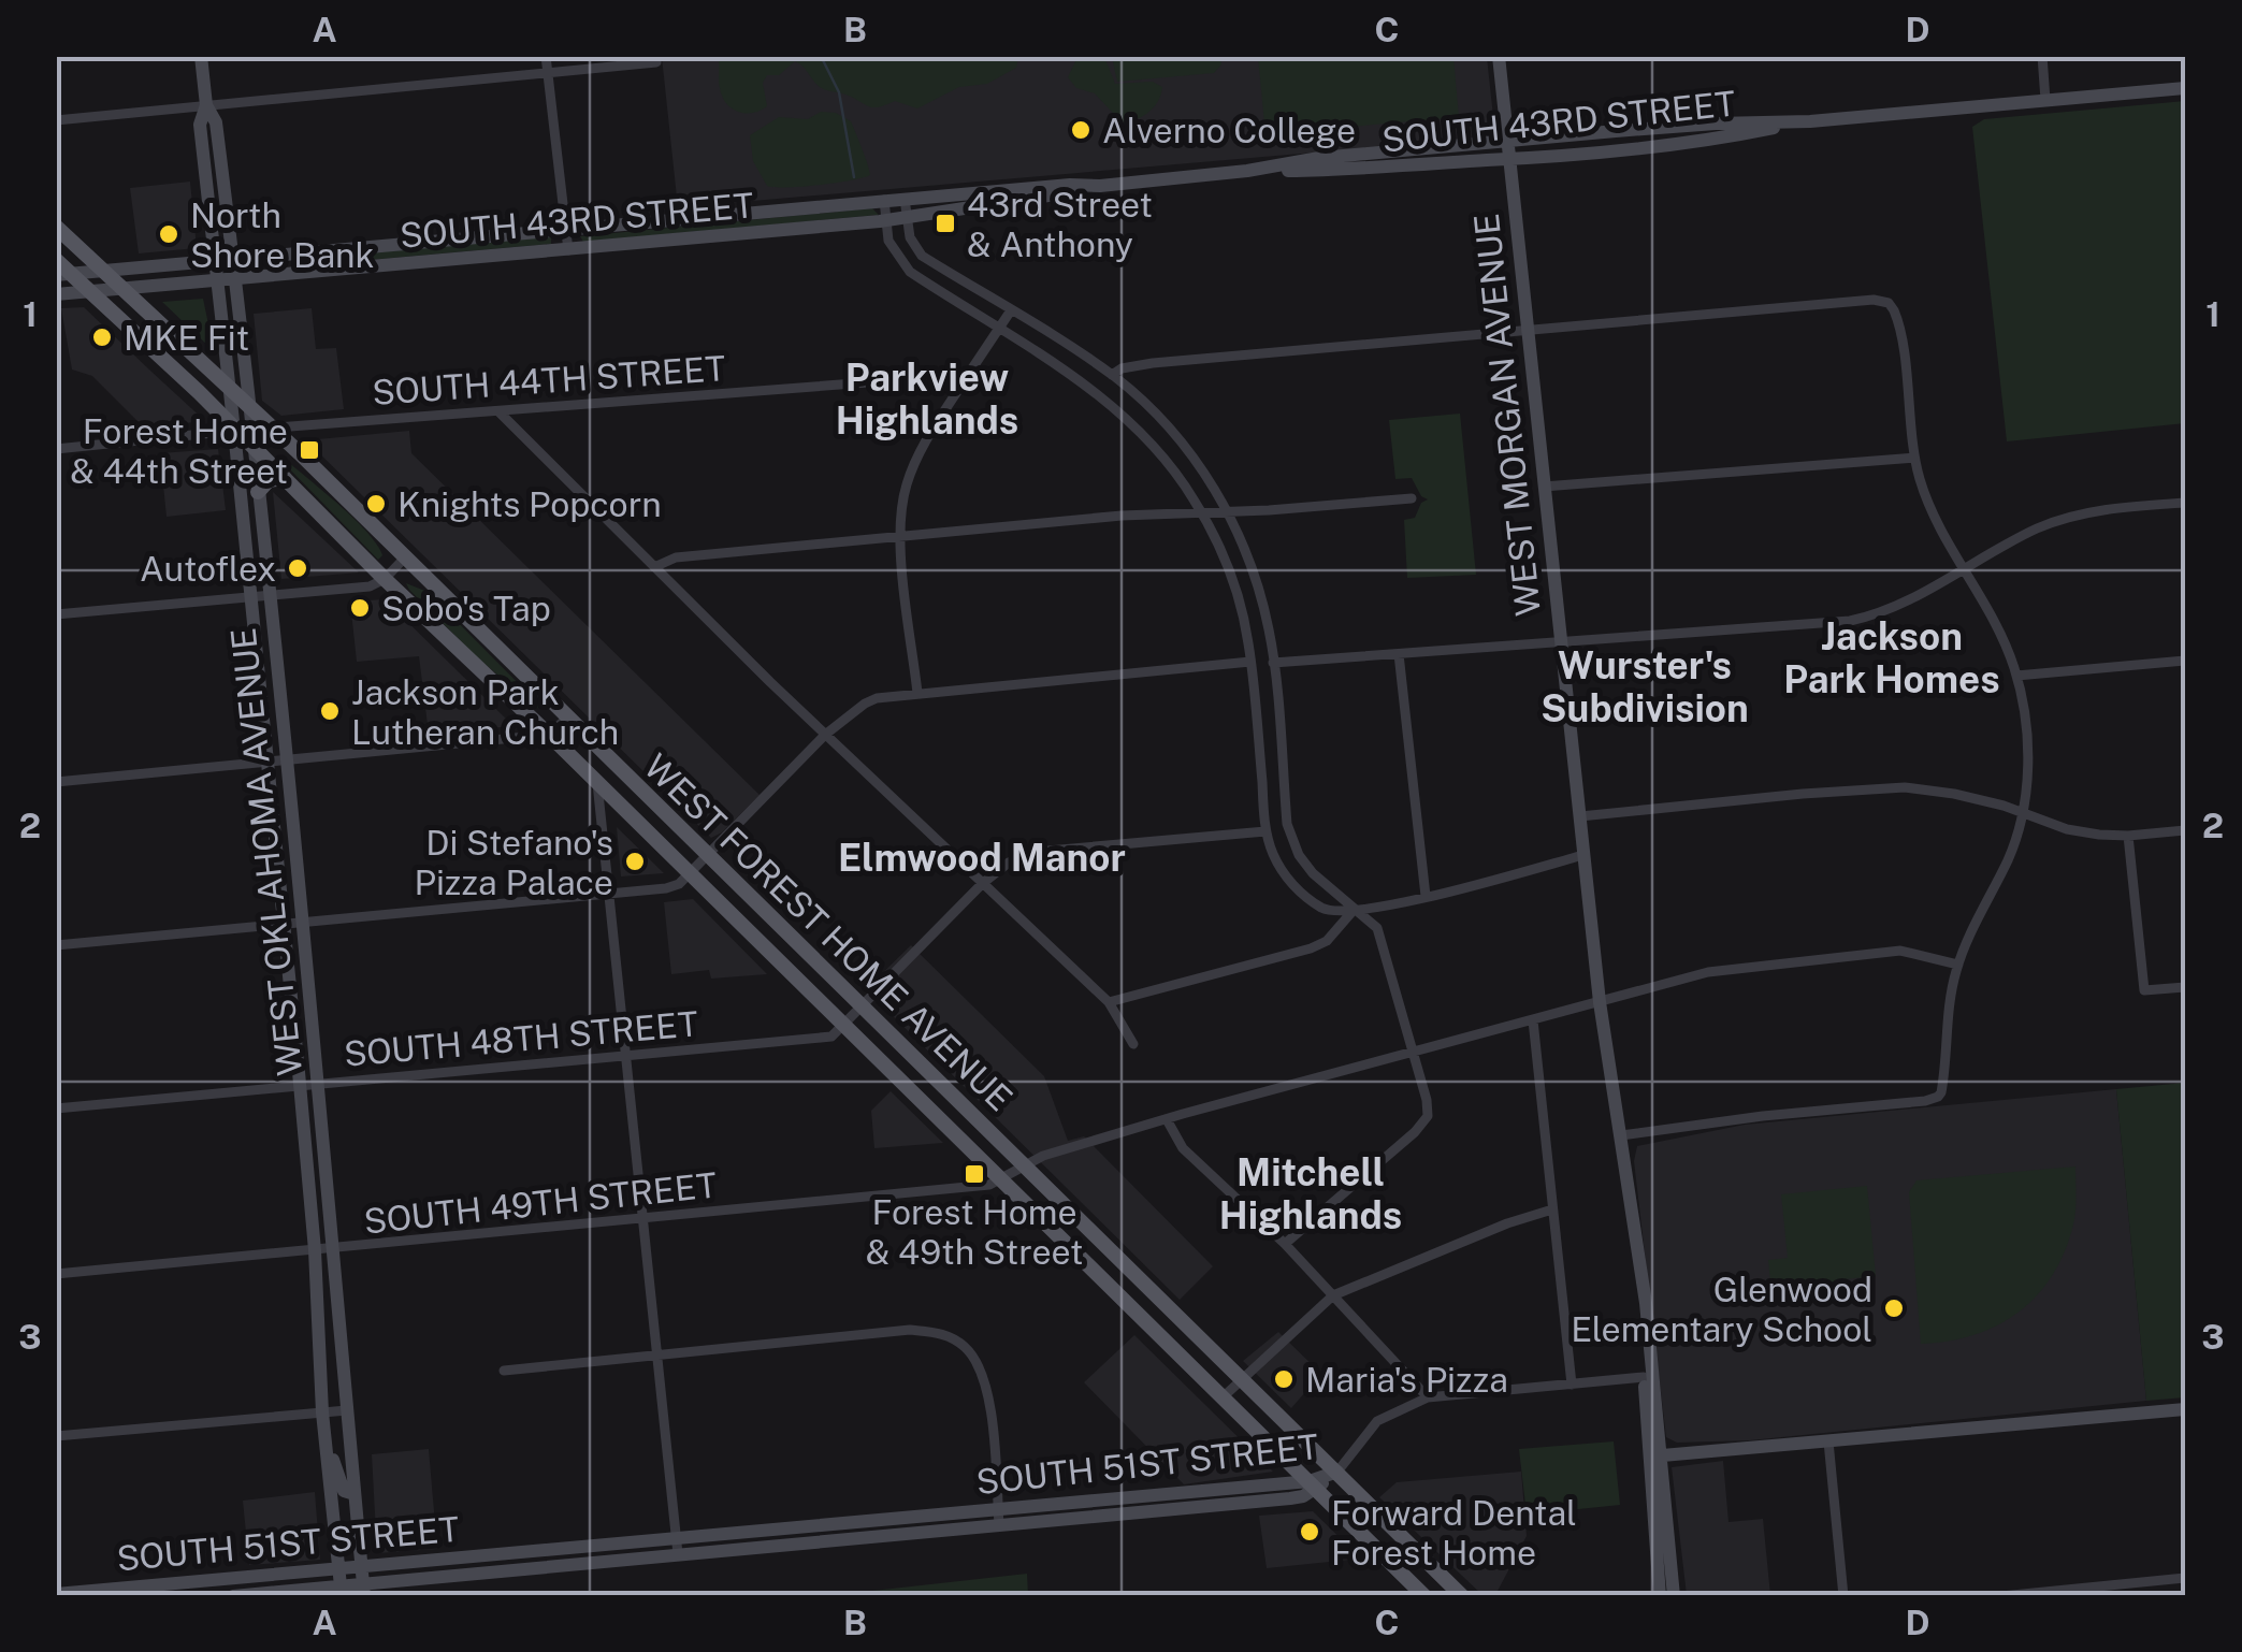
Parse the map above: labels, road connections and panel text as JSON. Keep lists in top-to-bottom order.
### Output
{
  "streets": {
    "main road": [
      "SOUTH 43RD STREET",
      "WEST MORGAN AVENUE",
      "WEST OKLAHOMA AVENUE",
      "WEST FOREST HOME AVENUE",
      "SOUTH 51ST STREET"
    ],
    "street": ["SOUTH 44TH STREET", "SOUTH 48TH STREET", "SOUTH 49TH STREET"]
  },
  "crossings": [
    ["SOUTH 43RD STREET", "WEST MORGAN AVENUE"],
    ["SOUTH 43RD STREET", "WEST OKLAHOMA AVENUE"],
    ["SOUTH 43RD STREET", "WEST FOREST HOME AVENUE"],
    ["SOUTH 44TH STREET", "WEST OKLAHOMA AVENUE"],
    ["SOUTH 44TH STREET", "WEST FOREST HOME AVENUE"],
    ["WEST MORGAN AVENUE", "SOUTH 49TH STREET"],
    ["WEST OKLAHOMA AVENUE", "WEST FOREST HOME AVENUE"],
    ["WEST OKLAHOMA AVENUE", "SOUTH 48TH STREET"],
    ["WEST OKLAHOMA AVENUE", "SOUTH 49TH STREET"],
    ["WEST OKLAHOMA AVENUE", "SOUTH 51ST STREET"],
    ["WEST FOREST HOME AVENUE", "SOUTH 48TH STREET"],
    ["WEST FOREST HOME AVENUE", "SOUTH 49TH STREET"],
    ["WEST FOREST HOME AVENUE", "SOUTH 51ST STREET"]
  ],
  "districts": [
    "Parkview Highlands",
    "Jackson Park Homes",
    "Wurster's Subdivision",
    "Elmwood Manor",
    "Mitchell Highlands"
  ],
  "places": {
    "other": [
      "Alverno College",
      "North Shore Bank",
      "MKE Fit",
      "Knights Popcorn",
      "Autoflex",
      "Sobo's Tap",
      "Jackson Park Lutheran Church",
      "Di Stefano's Pizza Palace",
      "Glenwood Elementary School",
      "Maria's Pizza",
      "Forward Dental Forest Home"
    ],
    "transit": ["43rd Street & Anthony", "Forest Home & 44th Street", "Forest Home & 49th Street"]
  },
  "grid": {
    "columns": [
      "A",
      "B",
      "C",
      "D"
    ],
    "rows": ["1", "2", "3"]
  }
}
